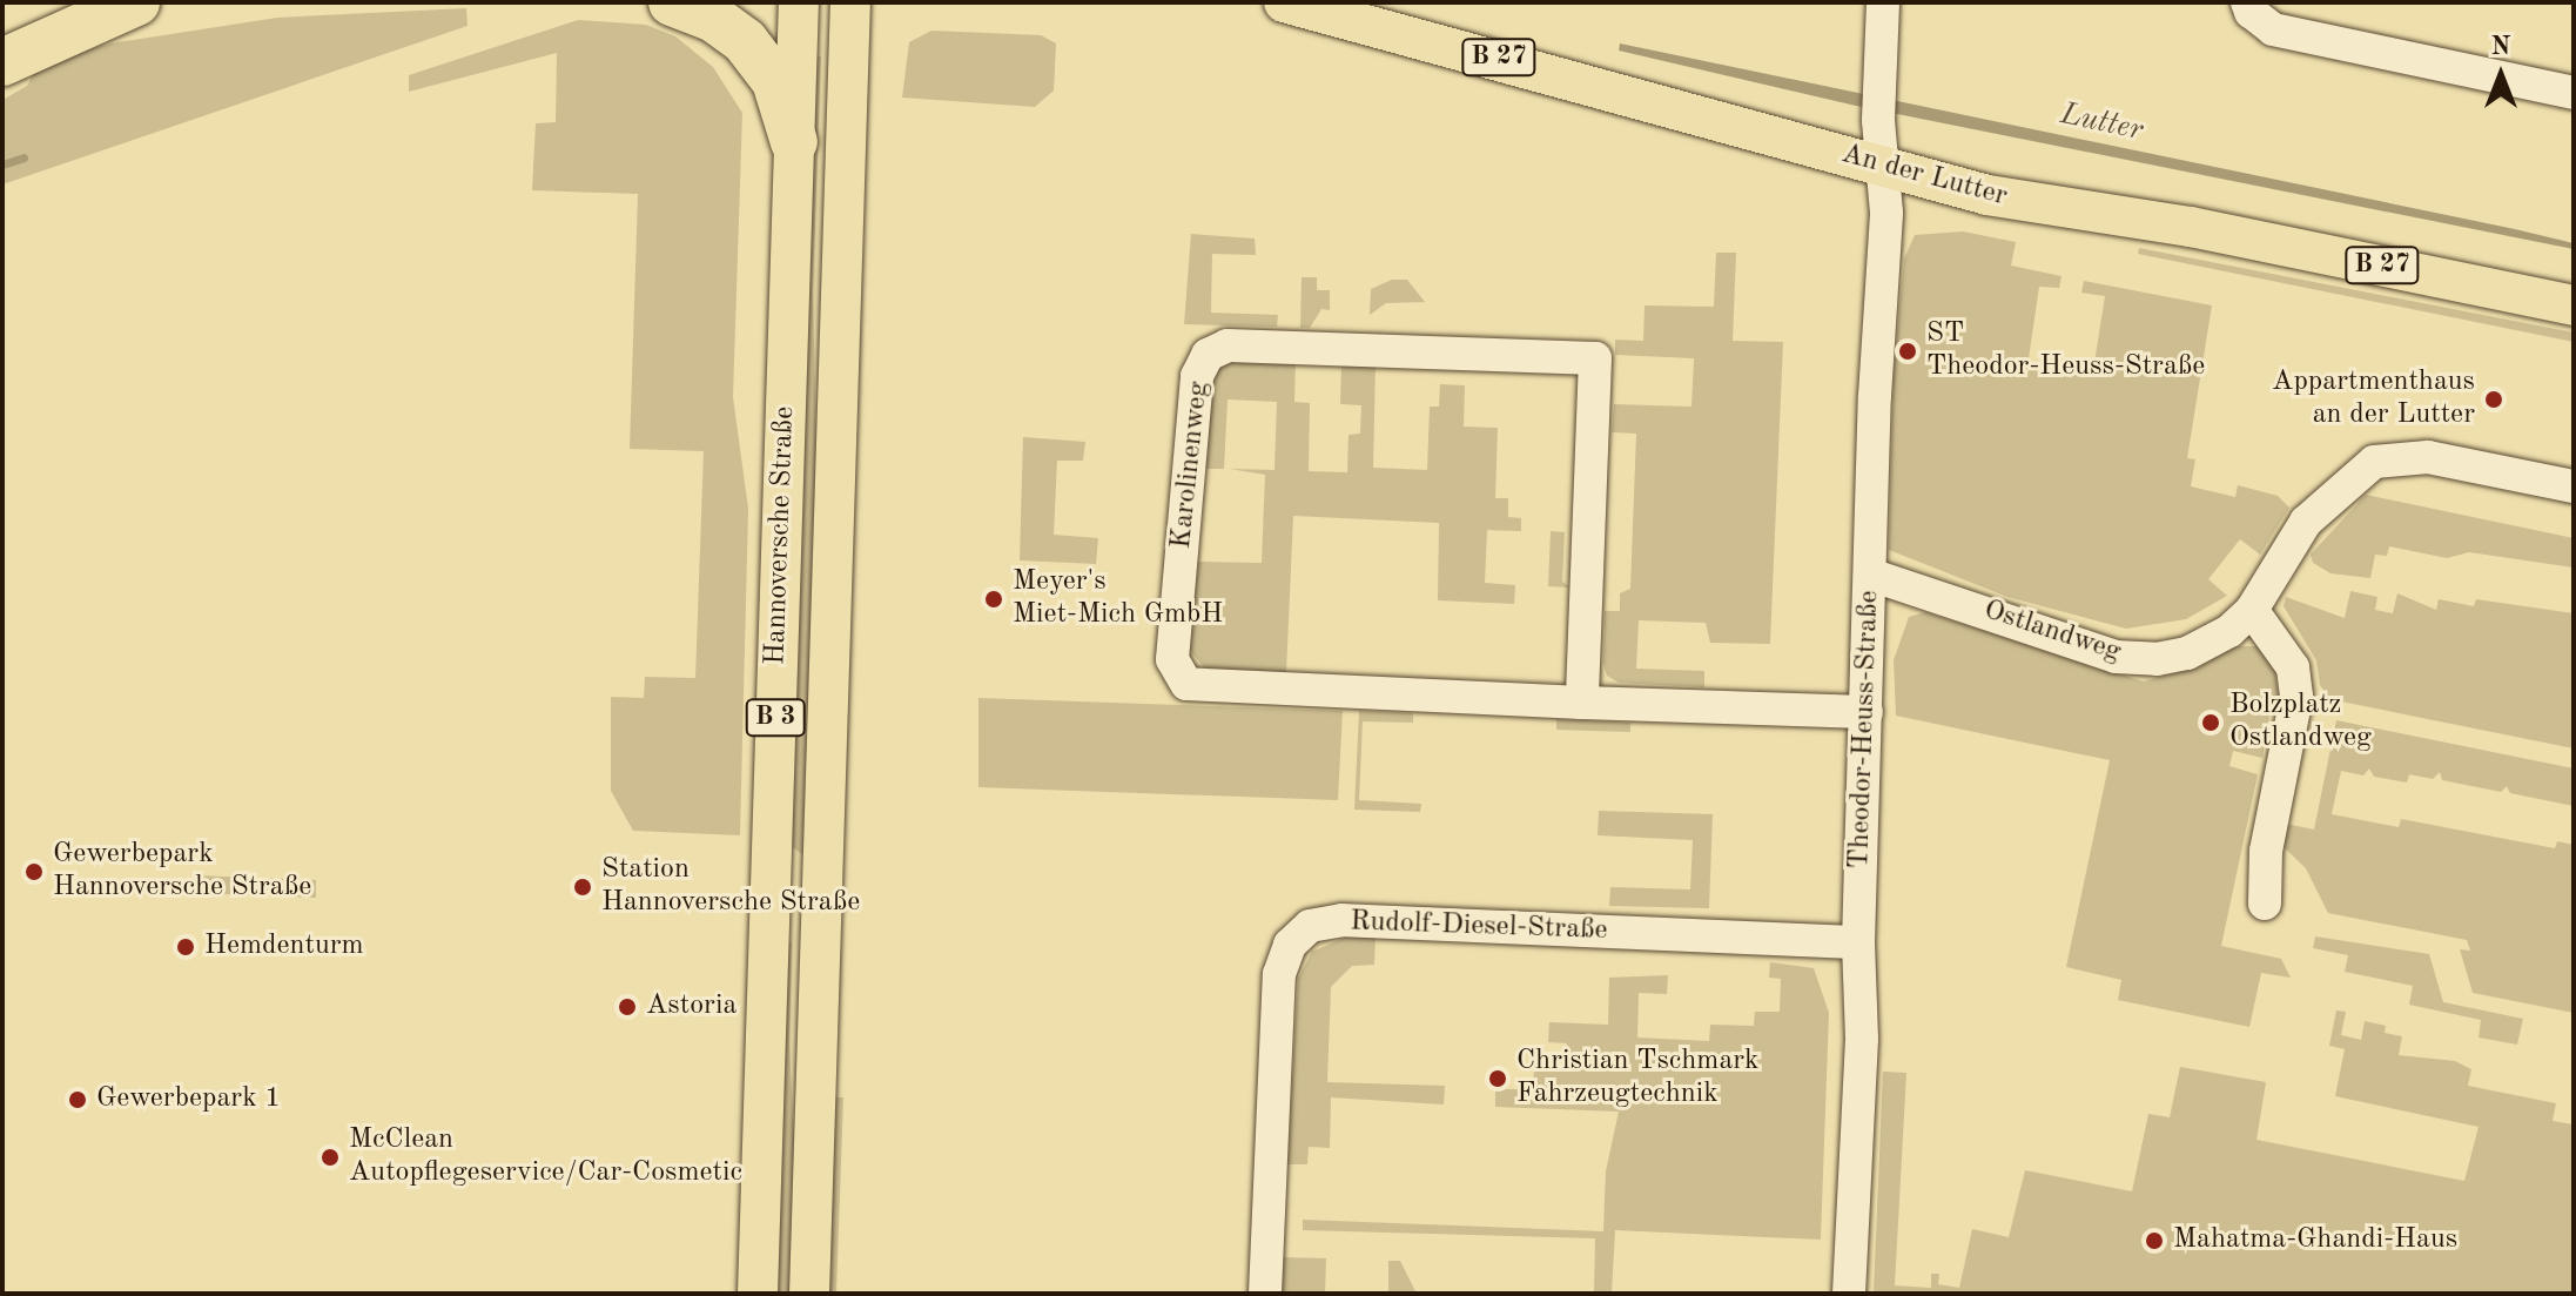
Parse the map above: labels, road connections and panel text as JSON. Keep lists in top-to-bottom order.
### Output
{
  "streets": {
    "highway": ["B 3"],
    "main road": ["B 27", "An der Lutter", "Hannoversche Straße"],
    "street": [
      "Karolinenweg",
      "Ostlandweg",
      "Theodor-Heuss-Straße",
      "Rudolf-Diesel-Straße"
    ]
  },
  "crossings": [
    ["An der Lutter", "Theodor-Heuss-Straße"],
    ["Karolinenweg", "Theodor-Heuss-Straße"],
    ["Hannoversche Straße", "B 3"],
    ["Ostlandweg", "Theodor-Heuss-Straße"],
    ["Theodor-Heuss-Straße", "Rudolf-Diesel-Straße"]
  ],
  "water": ["Lutter"],
  "places": [
    "ST Theodor-Heuss-Straße",
    "Appartmenthaus an der Lutter",
    "Meyer's Miet-Mich GmbH",
    "Bolzplatz Ostlandweg",
    "Gewerbepark Hannoversche Straße",
    "Station Hannoversche Straße",
    "Hemdenturm",
    "Astoria",
    "Christian Tschmark Fahrzeugtechnik",
    "Gewerbepark 1",
    "McClean Autopflegeservice/Car-Cosmetic",
    "Mahatma-Ghandi-Haus"
  ],
  "north": "top"
}
